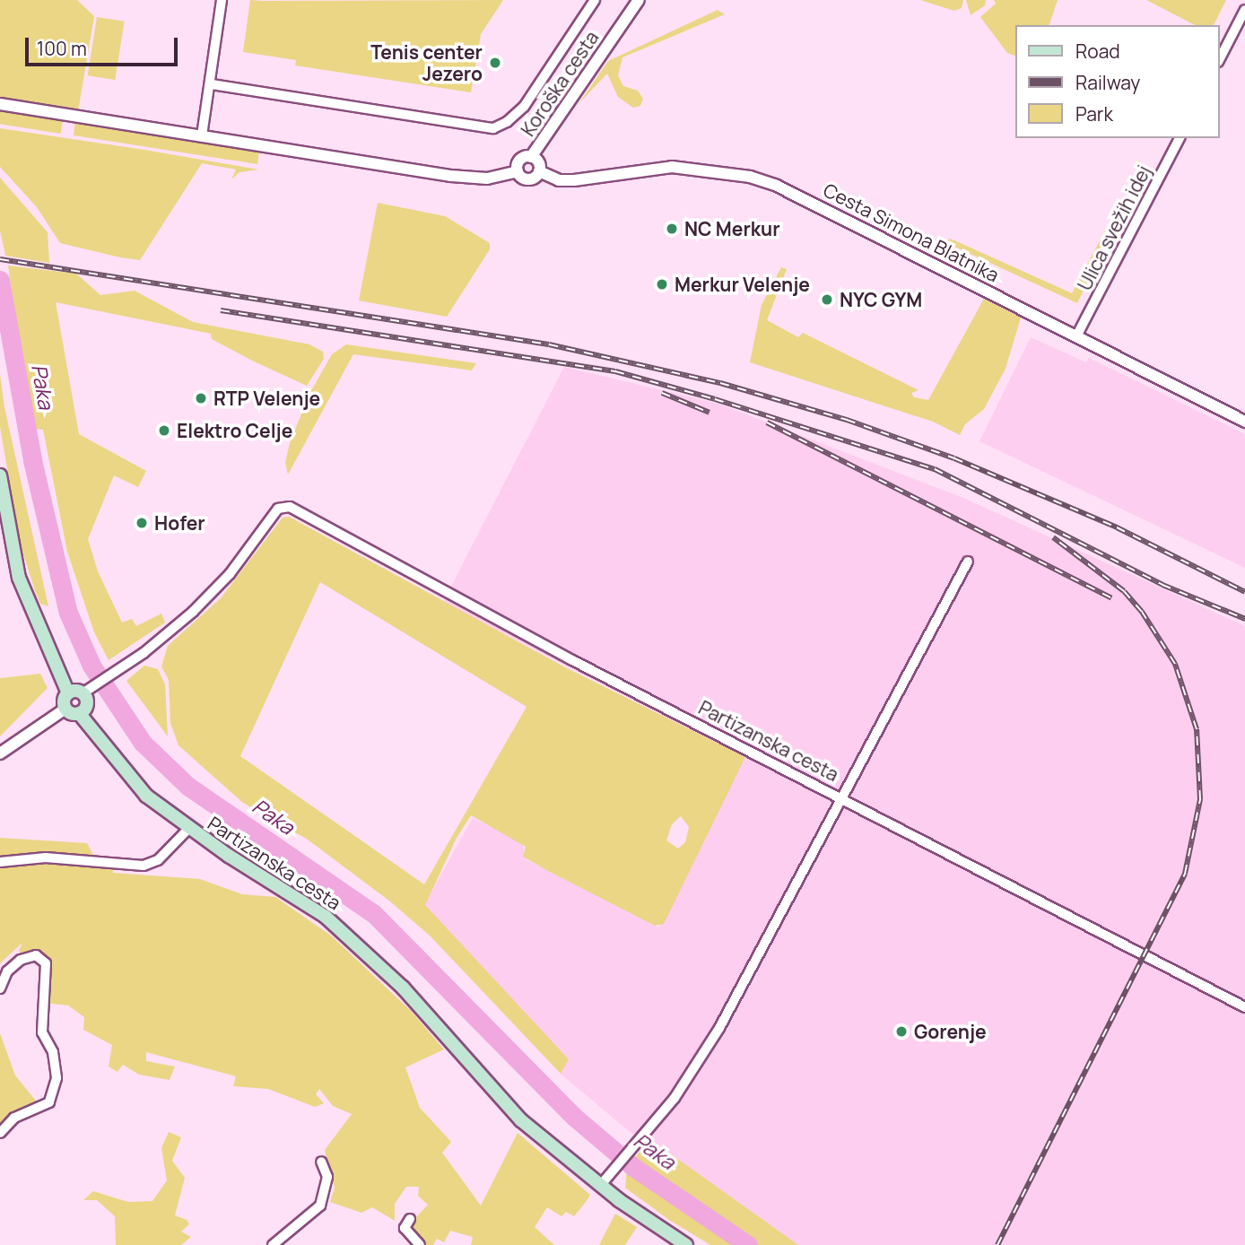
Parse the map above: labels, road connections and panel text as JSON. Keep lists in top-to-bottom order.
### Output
{
  "streets": {
    "main road": ["Partizanska cesta"],
    "street": ["Koroška cesta", "Ulica svežih idej", "Cesta Simona Blatnika"]
  },
  "crossings": [
    ["Koroška cesta", "Cesta Simona Blatnika"],
    ["Ulica svežih idej", "Cesta Simona Blatnika"]
  ],
  "water": ["Paka"],
  "places": [
    "Tenis center Jezero",
    "NC Merkur",
    "Merkur Velenje",
    "NYC GYM",
    "RTP Velenje",
    "Elektro Celje",
    "Hofer",
    "Gorenje"
  ],
  "legend": ["Road", "Railway", "Park"],
  "scale_bar": "100 m"
}
